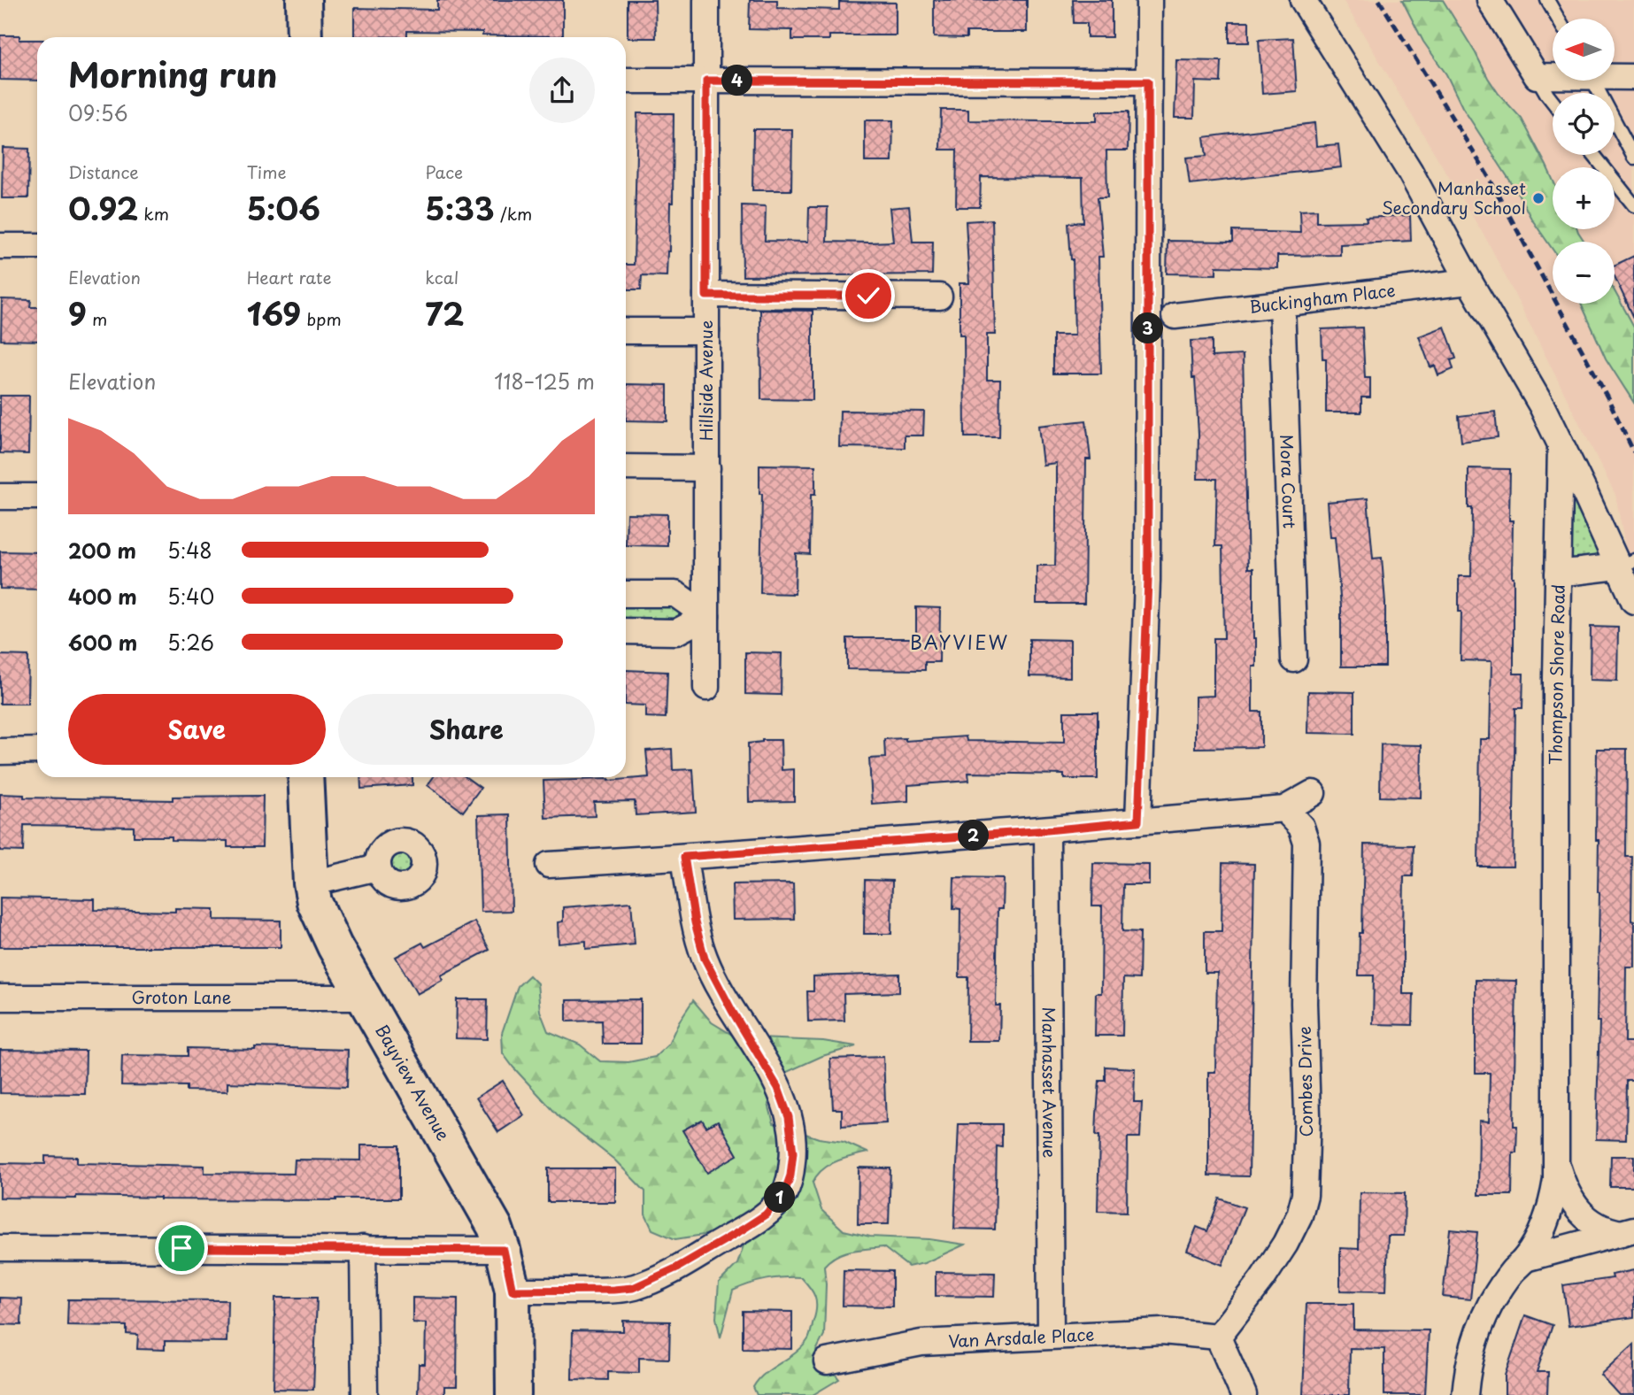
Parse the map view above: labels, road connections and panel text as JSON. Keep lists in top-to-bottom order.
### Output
{
  "streets": {
    "street": [
      "Buckingham Place",
      "Hillside Avenue",
      "Mora Court",
      "Thompson Shore Road",
      "Groton Lane",
      "Combes Drive",
      "Bayview Avenue",
      "Manhasset Avenue",
      "Van Arsdale Place"
    ]
  },
  "crossings": [
    ["Buckingham Place", "Mora Court"],
    ["Buckingham Place", "Thompson Shore Road"],
    ["Groton Lane", "Bayview Avenue"],
    ["Combes Drive", "Van Arsdale Place"],
    ["Manhasset Avenue", "Van Arsdale Place"]
  ],
  "districts": ["BAYVIEW"],
  "places": ["Manhasset Secondary School"],
  "north": "left",
  "page": {
    "map_buttons": ["+", "−"],
    "heading": ["Morning run", "09:56"],
    "pins": [
      "4",
      "3",
      "2",
      "1"
    ],
    "stats": [
      ["Distance", "0.92 km"],
      ["Time", "5:06"],
      ["Pace", "5:33 /km"],
      ["Elevation", "9 m"],
      ["Heart rate", "169 bpm"],
      ["kcal", "72"]
    ],
    "chart": ["Elevation", "118–125 m"],
    "list": [
      {
        "name": "200 m",
        "note": "5:48"
      },
      {
        "name": "400 m",
        "note": "5:40"
      },
      {
        "name": "600 m",
        "note": "5:26"
      }
    ],
    "buttons": ["Save", "Share"]
  }
}
